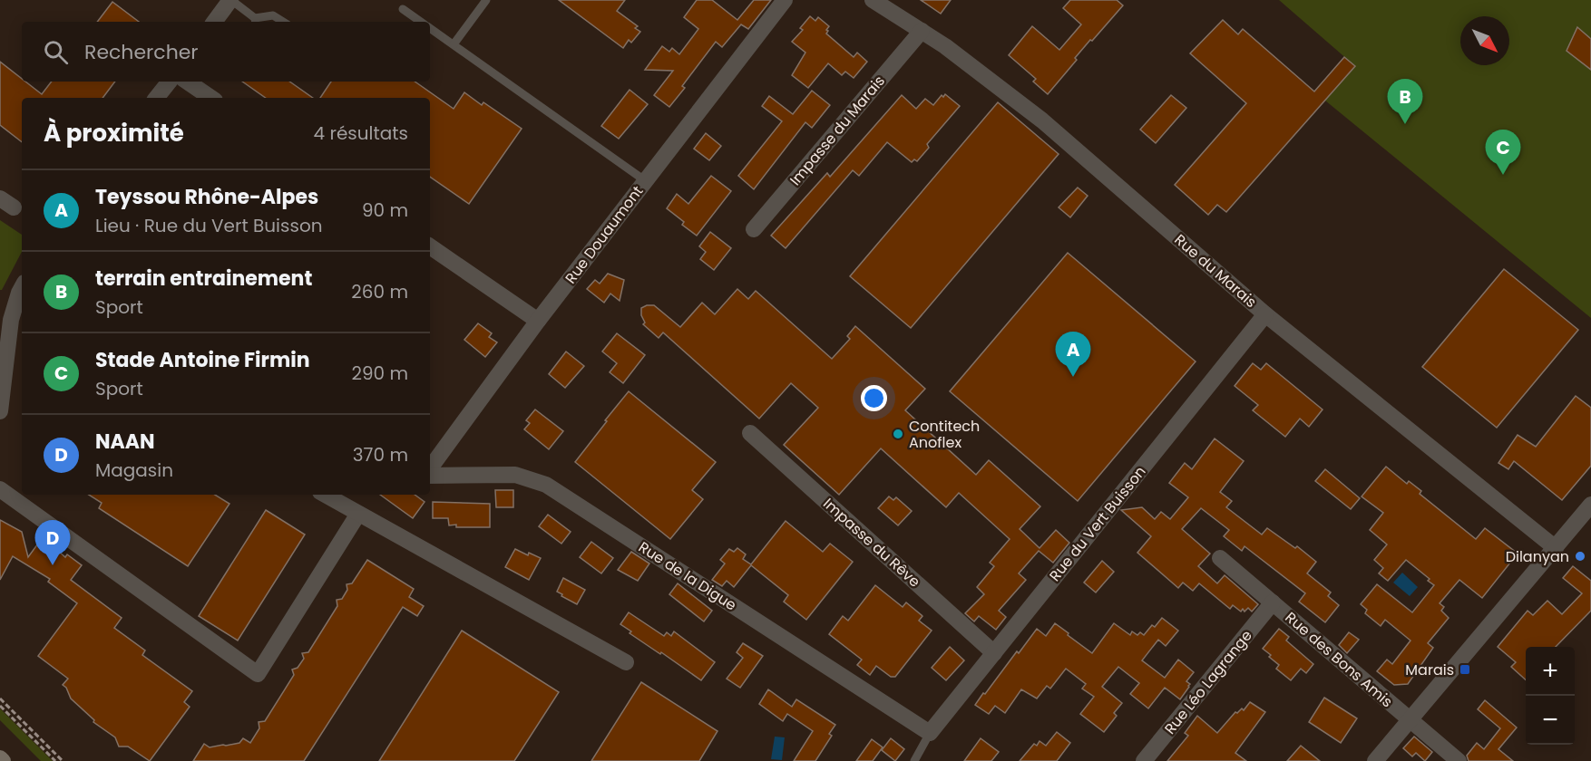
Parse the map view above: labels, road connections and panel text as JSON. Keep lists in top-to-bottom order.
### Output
{
  "streets": {
    "street": [
      "Impasse du Marais",
      "Rue Douaumont",
      "Rue du Marais",
      "Rue du Vert Buisson",
      "Impasse du Rêve",
      "Rue de la Digue",
      "Rue des Bons Amis",
      "Rue Léo Lagrange"
    ]
  },
  "crossings": [
    ["Impasse du Marais", "Rue du Marais"],
    ["Rue du Marais", "Rue du Vert Buisson"],
    ["Rue du Vert Buisson", "Impasse du Rêve"],
    ["Rue du Vert Buisson", "Rue de la Digue"],
    ["Rue des Bons Amis", "Rue Léo Lagrange"]
  ],
  "places": {
    "other": ["Contitech Anoflex", "Dilanyan"],
    "transit": ["Marais"]
  },
  "north": "bottom right",
  "page": {
    "search": "Rechercher",
    "pins": [
      "B",
      "C",
      "A",
      "D"
    ],
    "heading": ["À proximité", "4 résultats"],
    "list": [
      {
        "mark": "A",
        "name": "Teyssou Rhône-Alpes",
        "note": "Lieu · Rue du Vert Buisson",
        "value": "90 m"
      },
      {
        "mark": "B",
        "name": "terrain entrainement",
        "note": "Sport",
        "value": "260 m"
      },
      {
        "mark": "C",
        "name": "Stade Antoine Firmin",
        "note": "Sport",
        "value": "290 m"
      },
      {
        "mark": "D",
        "name": "NAAN",
        "note": "Magasin",
        "value": "370 m"
      }
    ],
    "map_buttons": ["+", "−"]
  }
}
